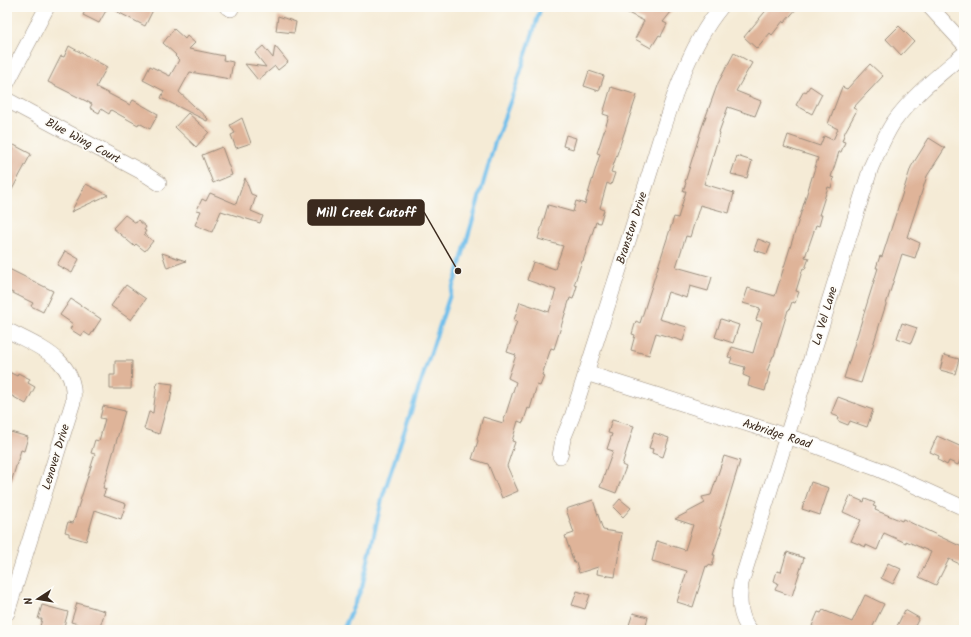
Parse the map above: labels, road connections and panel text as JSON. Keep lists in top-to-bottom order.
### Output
{
  "streets": {
    "street": [
      "Blue Wing Court",
      "Branston Drive",
      "La Vel Lane",
      "Axbridge Road",
      "Lenover Drive"
    ]
  },
  "crossings": [
    ["Branston Drive", "Axbridge Road"],
    ["La Vel Lane", "Axbridge Road"]
  ],
  "places": ["Mill Creek Cutoff"],
  "north": "left"
}
